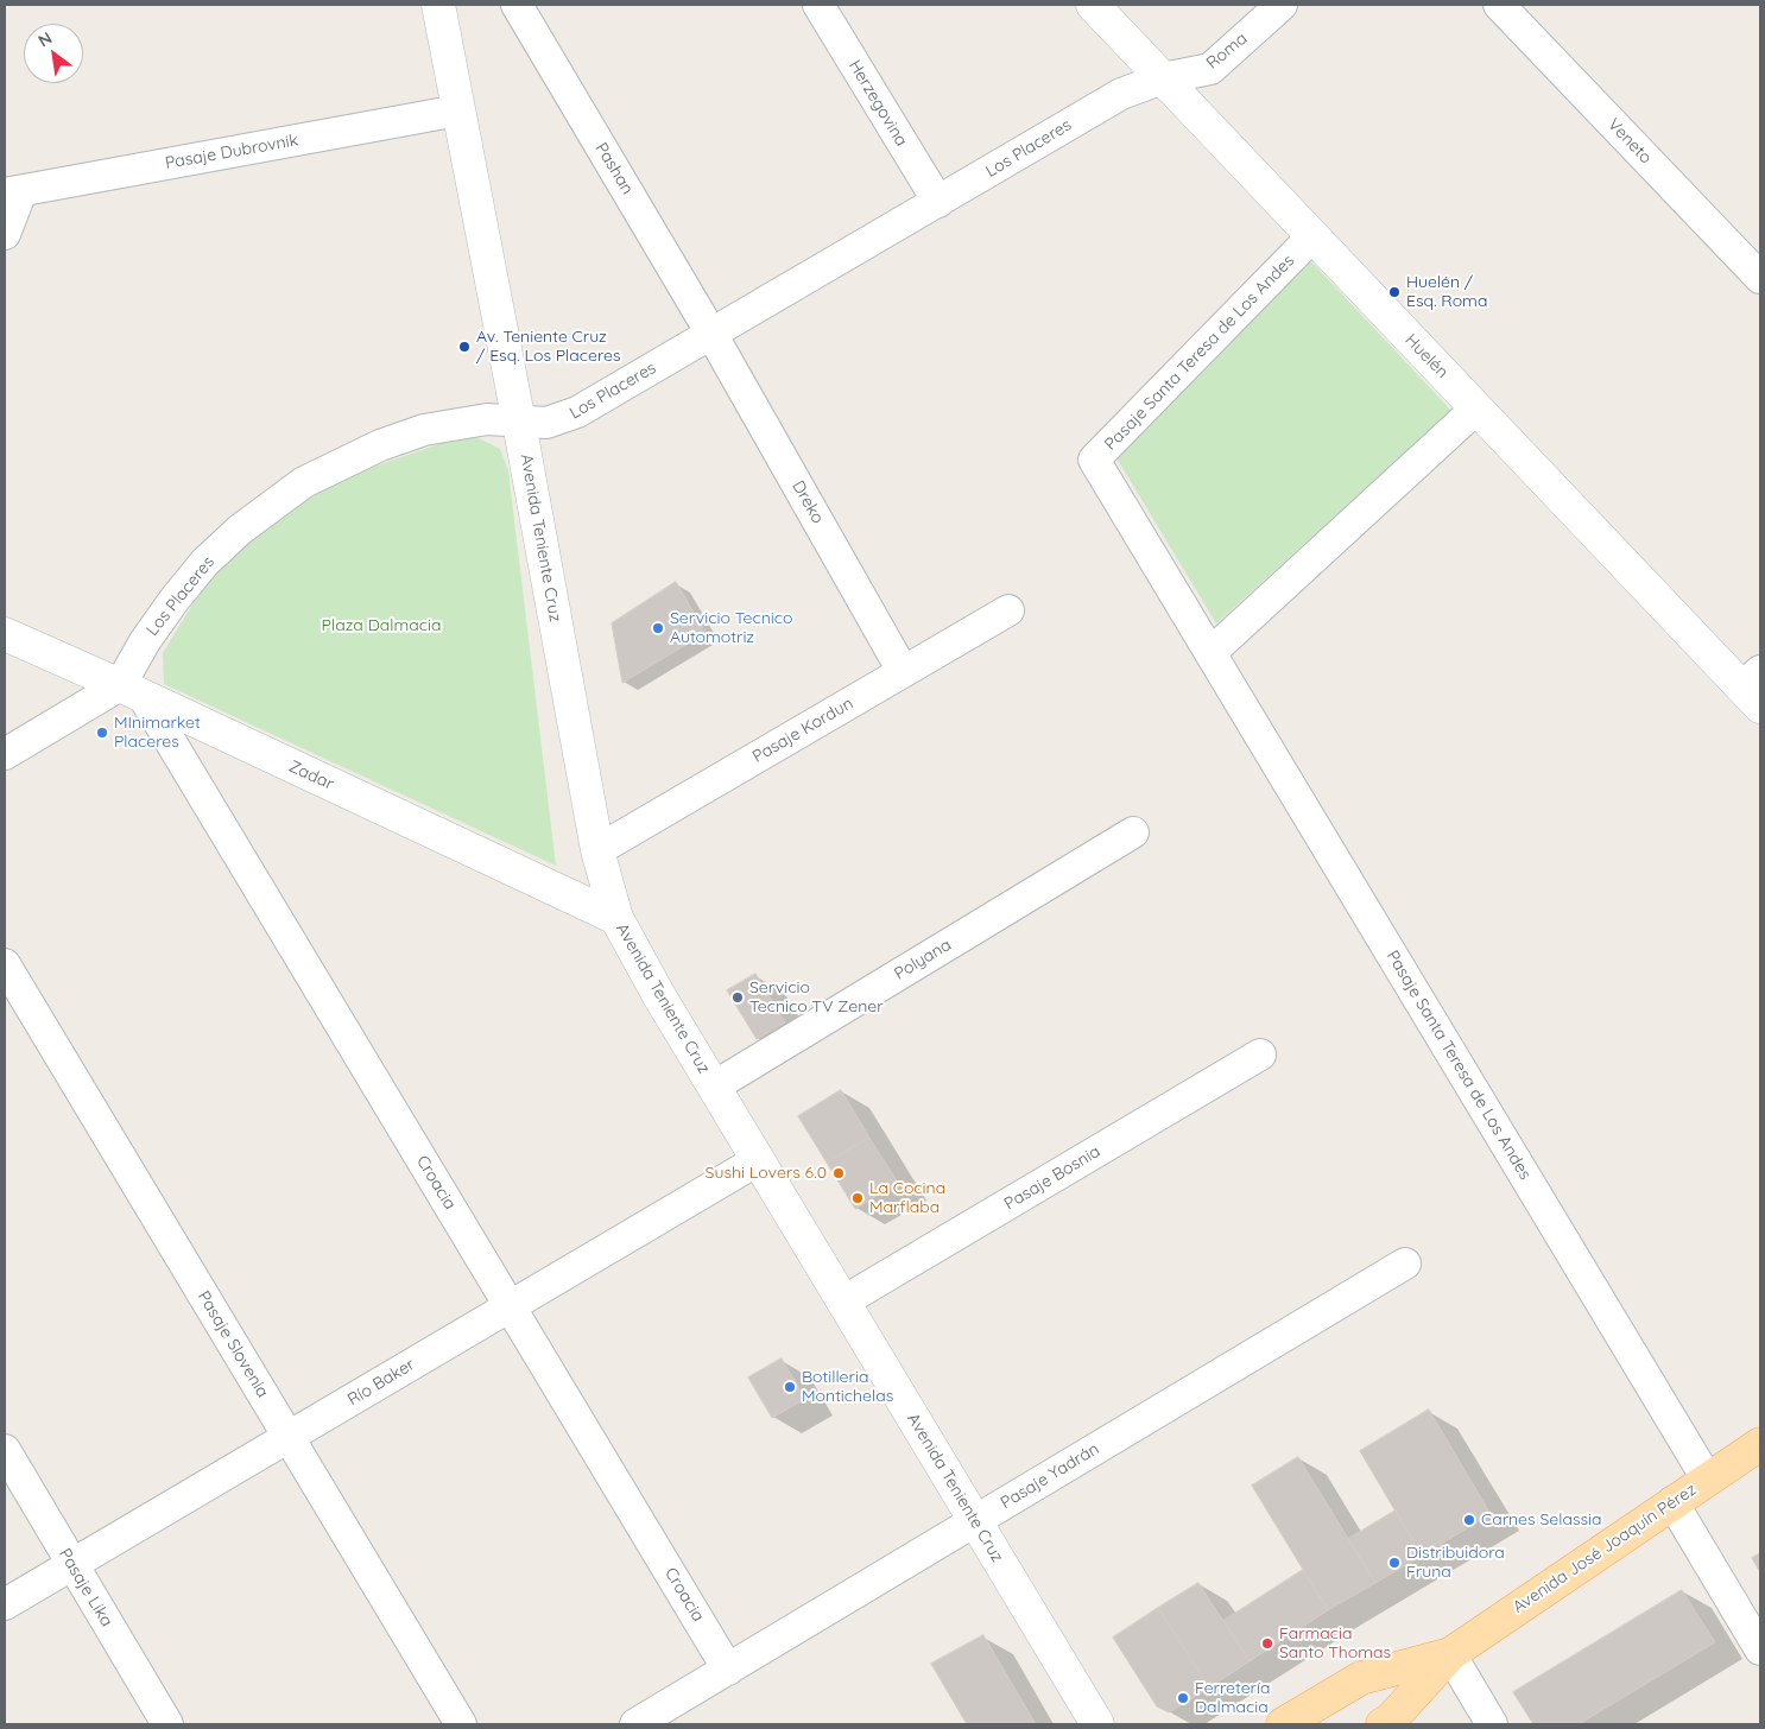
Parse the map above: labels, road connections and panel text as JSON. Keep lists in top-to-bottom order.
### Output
{
  "streets": {
    "main road": [
      "Huelén",
      "Avenida Teniente Cruz",
      "Zadar",
      "Avenida José Joaquín Pérez"
    ],
    "street": [
      "Roma",
      "Herzegovina",
      "Veneto",
      "Los Placeres",
      "Pasaje Dubrovnik",
      "Pashan",
      "Pasaje Santa Teresa de Los Andes",
      "Dreko",
      "Pasaje Kordun",
      "Polyana",
      "Pasaje Bosnia",
      "Croacia",
      "Pasaje Slovenia",
      "Río Baker",
      "Pasaje Yadrán",
      "Pasaje Lika"
    ]
  },
  "crossings": [
    ["Roma", "Los Placeres"],
    ["Roma", "Huelén"],
    ["Herzegovina", "Los Placeres"],
    ["Los Placeres", "Pashan"],
    ["Los Placeres", "Huelén"],
    ["Los Placeres", "Dreko"],
    ["Los Placeres", "Avenida Teniente Cruz"],
    ["Los Placeres", "Zadar"],
    ["Los Placeres", "Croacia"],
    ["Pasaje Dubrovnik", "Avenida Teniente Cruz"],
    ["Pashan", "Dreko"],
    ["Pasaje Santa Teresa de Los Andes", "Huelén"],
    ["Pasaje Santa Teresa de Los Andes", "Avenida José Joaquín Pérez"],
    ["Dreko", "Pasaje Kordun"],
    ["Avenida Teniente Cruz", "Pasaje Kordun"],
    ["Avenida Teniente Cruz", "Zadar"],
    ["Avenida Teniente Cruz", "Polyana"],
    ["Avenida Teniente Cruz", "Pasaje Bosnia"],
    ["Avenida Teniente Cruz", "Río Baker"],
    ["Avenida Teniente Cruz", "Pasaje Yadrán"],
    ["Zadar", "Croacia"],
    ["Croacia", "Río Baker"],
    ["Croacia", "Pasaje Yadrán"],
    ["Pasaje Slovenia", "Río Baker"],
    ["Río Baker", "Pasaje Lika"]
  ],
  "parks": ["Plaza Dalmacia"],
  "places": [
    "Huelén / Esq. Roma",
    "Av. Teniente Cruz / Esq. Los Placeres",
    "Servicio Tecnico Automotriz",
    "MInimarket Placeres",
    "Servicio Tecnico TV Zener",
    "Sushi Lovers 6.0",
    "La Cocina Marflaba",
    "Botilleria Montichelas",
    "Carnes Selassia",
    "Distribuidora Fruna",
    "Farmacia Santo Thomas",
    "Ferretería Dalmacia"
  ],
  "north": "top left"
}
